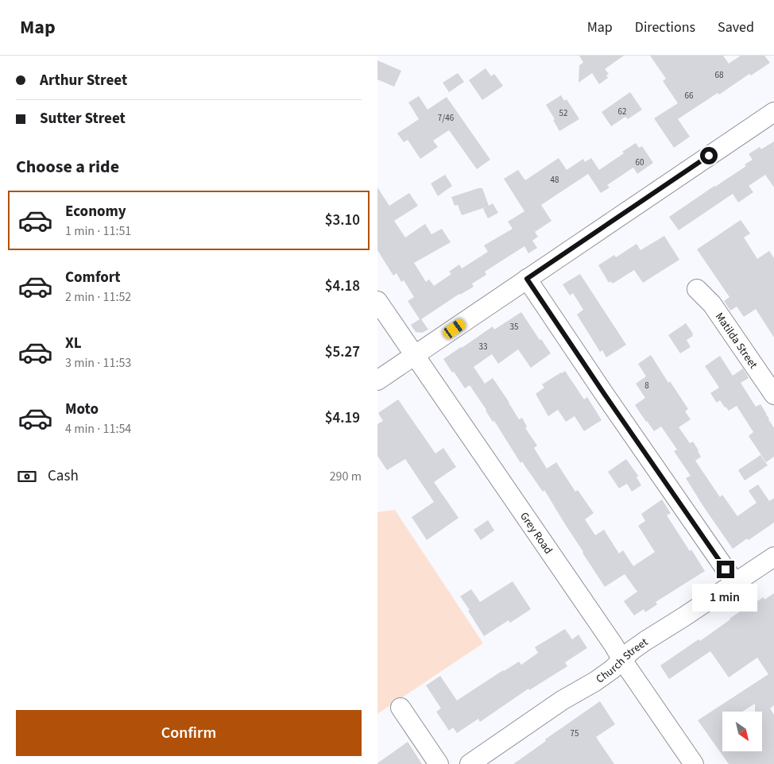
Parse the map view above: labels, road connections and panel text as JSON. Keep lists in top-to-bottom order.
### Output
{
  "streets": {
    "street": ["Matilda Street", "Grey Road", "Church Street"]
  },
  "crossings": [
    ["Grey Road", "Church Street"]
  ],
  "house_numbers": [
    "68",
    "66",
    "62",
    "52",
    "7/46",
    "60",
    "48",
    "35",
    "33",
    "8",
    "75"
  ],
  "north": "bottom right",
  "page": {
    "header": "Map",
    "nav": ["Map", "Directions", "Saved"],
    "banner": ["Arthur Street", "Sutter Street"],
    "heading": "Choose a ride",
    "list": [
      {
        "name": "Economy",
        "note": "1 min · 11:51",
        "value": "$3.10"
      },
      {
        "name": "Comfort",
        "note": "2 min · 11:52",
        "value": "$4.18"
      },
      {
        "name": "XL",
        "note": "3 min · 11:53",
        "value": "$5.27"
      },
      {
        "name": "Moto",
        "note": "4 min · 11:54",
        "value": "$4.19"
      }
    ],
    "pay": ["Cash", "290 m"],
    "bubble": "1 min",
    "buttons": "Confirm"
  }
}
